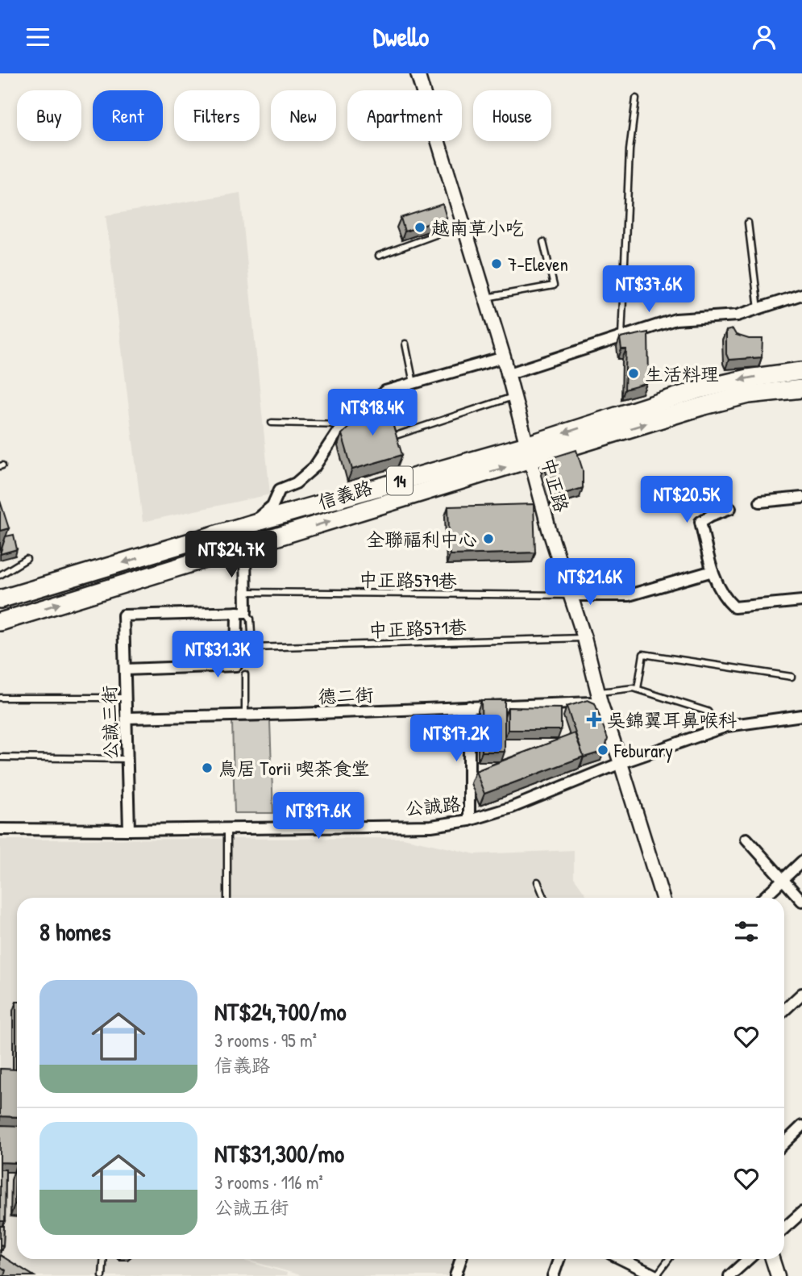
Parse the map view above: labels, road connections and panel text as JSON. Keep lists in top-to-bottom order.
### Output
{
  "streets": {
    "main road": ["14", "信義路"],
    "street": [
      "中正路",
      "德二街",
      "公誠三街",
      "公誠路"
    ],
    "lane": ["中正路579巷", "中正路571巷"]
  },
  "crossings": [
    ["中正路", "信義路"],
    ["中正路", "中正路579巷"],
    ["中正路", "中正路571巷"],
    ["中正路", "德二街"],
    ["中正路", "公誠路"],
    ["中正路571巷", "公誠三街"],
    ["德二街", "公誠三街"],
    ["公誠三街", "公誠路"]
  ],
  "places": {
    "other": [
      "越南草小吃",
      "7-Eleven",
      "生活料理",
      "全聯福利中心",
      "Feburary",
      "鳥居 Torii 喫茶食堂"
    ],
    "health": ["吳錦翼耳鼻喉科"]
  },
  "page": {
    "header": "Dwello",
    "chip": [
      "Buy",
      "Rent",
      "Filters",
      "New",
      "Apartment",
      "House"
    ],
    "price": [
      "NT$37.6K",
      "NT$18.4K",
      "NT$20.5K",
      "NT$24.7K",
      "NT$21.6K",
      "NT$31.3K",
      "NT$17.2K",
      "NT$17.6K"
    ],
    "heading": "8 homes",
    "list": [
      {
        "name": "NT$24,700/mo",
        "note": "3 rooms · 95 m² · 信義路"
      },
      {
        "name": "NT$31,300/mo",
        "note": "3 rooms · 116 m² · 公誠五街"
      }
    ]
  }
}
